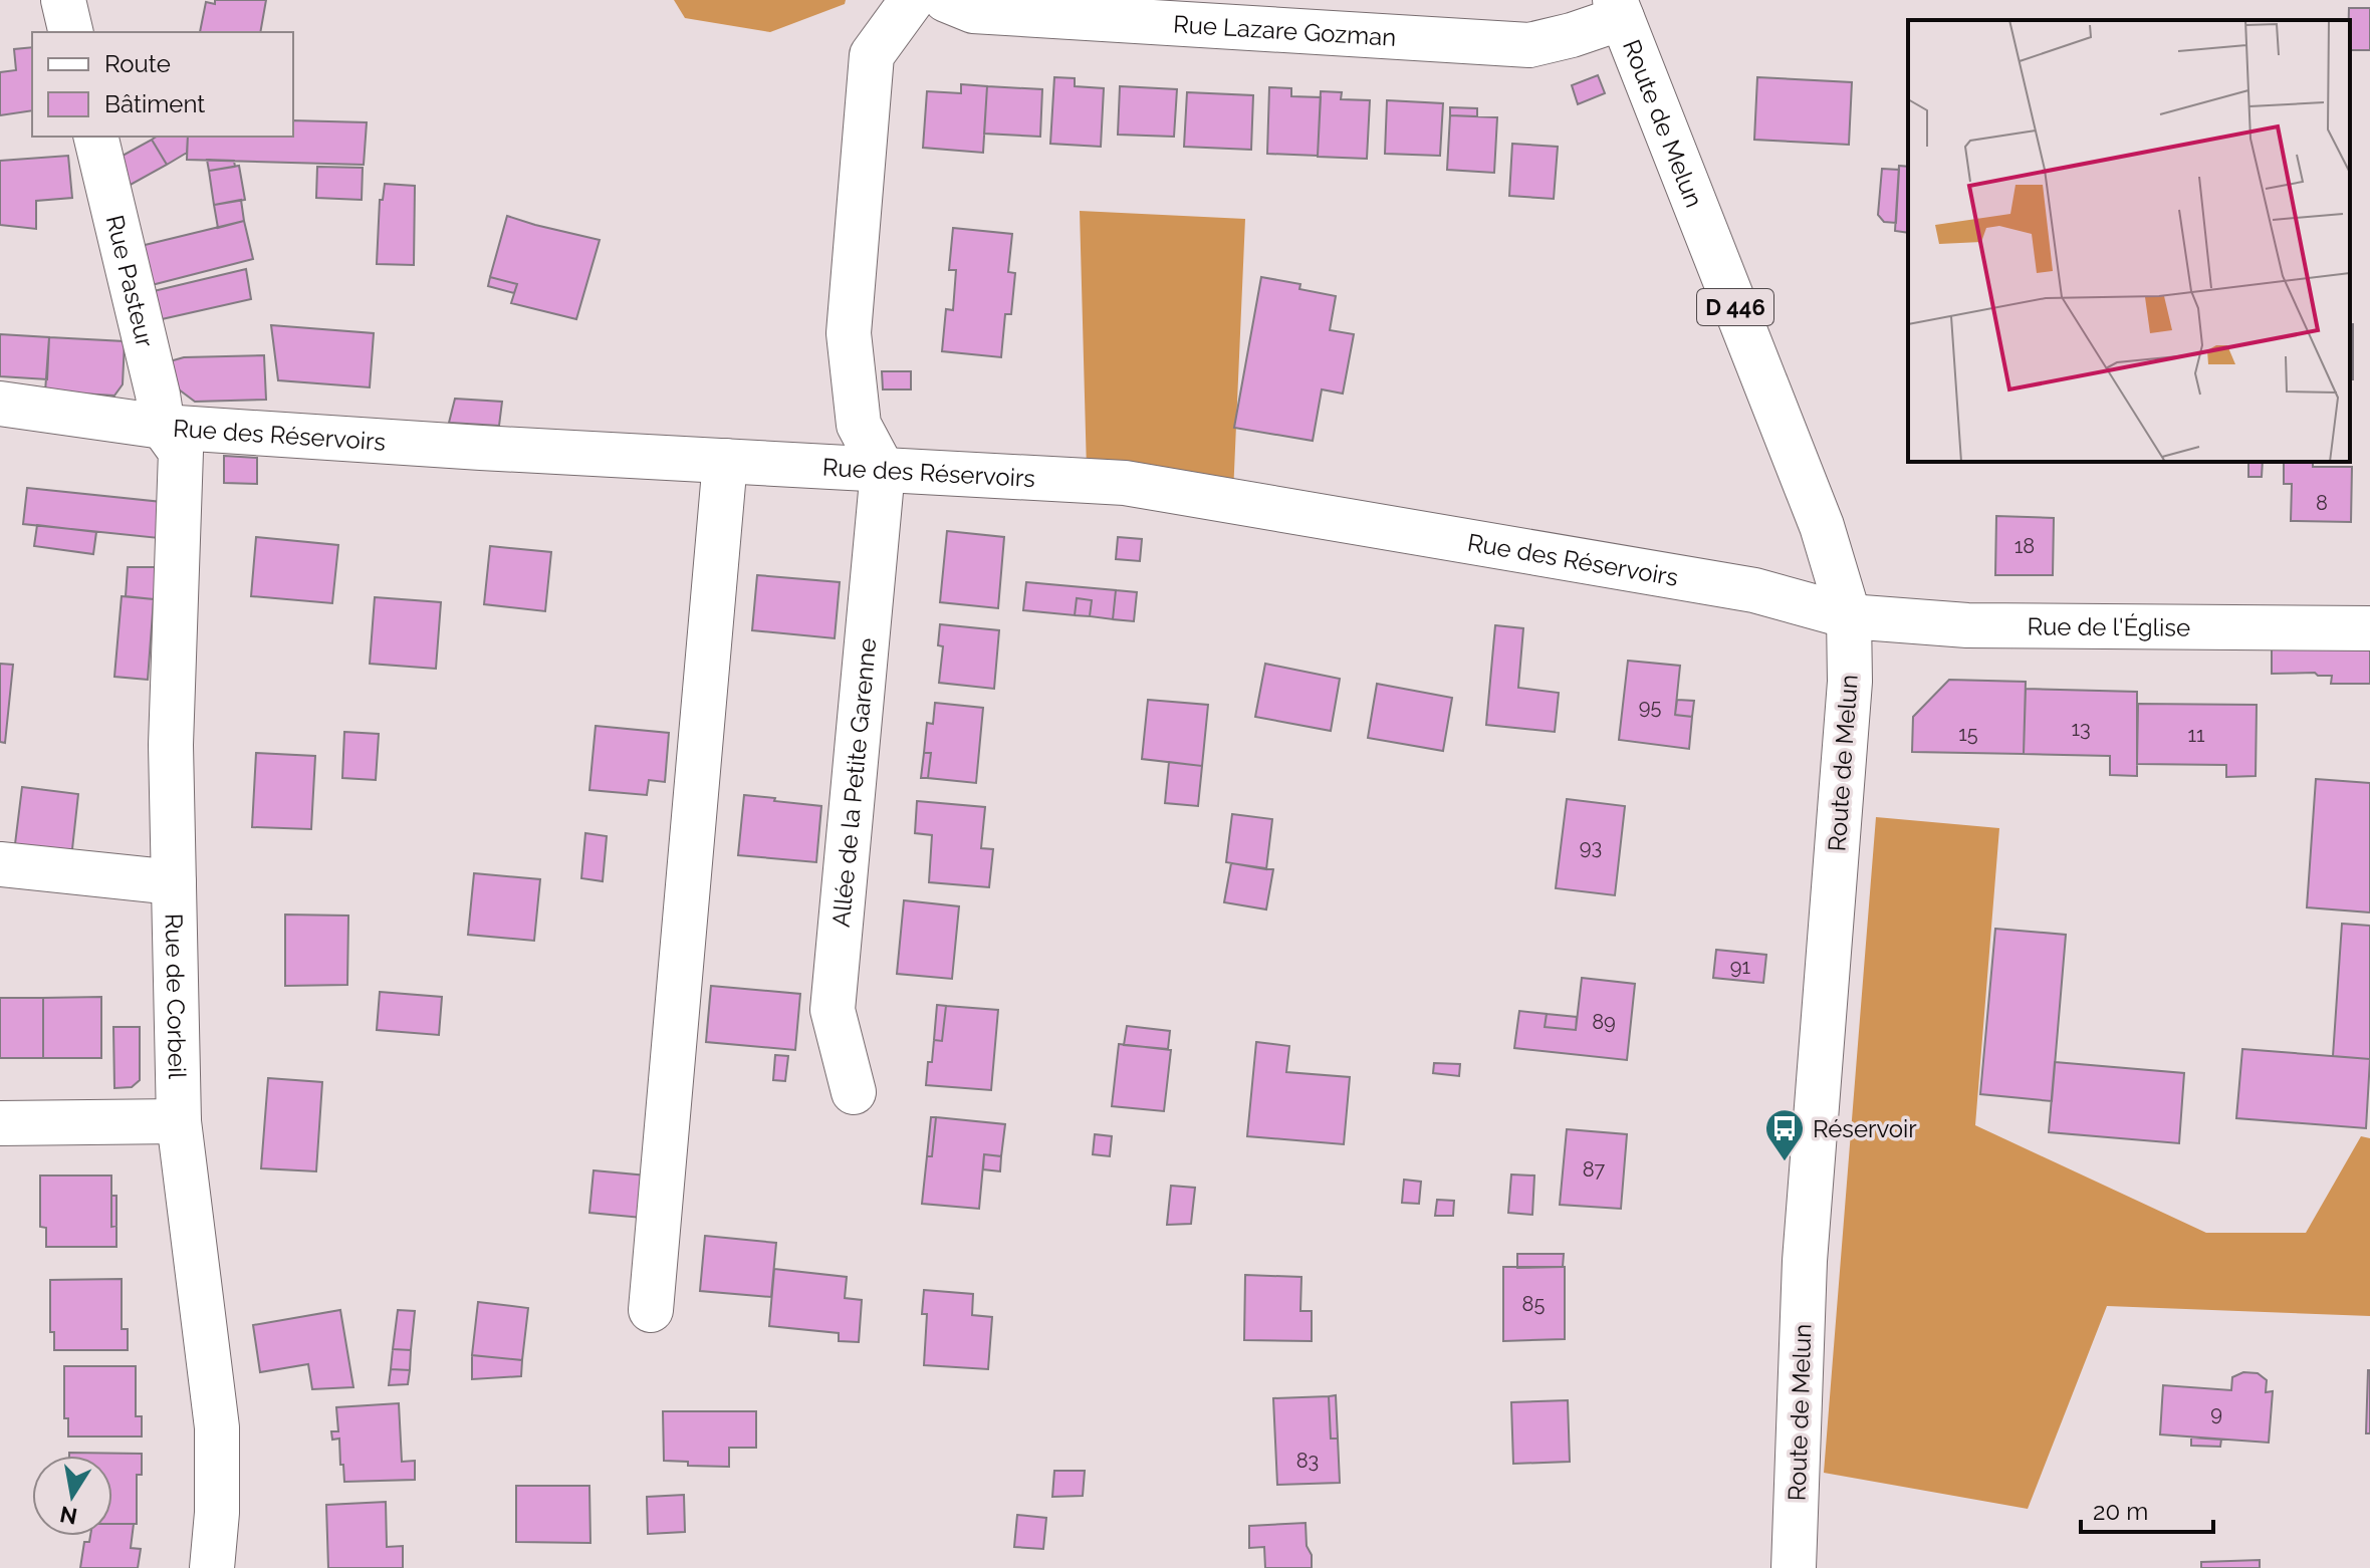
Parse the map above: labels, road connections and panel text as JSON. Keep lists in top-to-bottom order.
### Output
{
  "streets": {
    "street": [
      "Rue Lazare Gozman",
      "Route de Melun",
      "Rue Pasteur",
      "D 446",
      "Rue des Réservoirs",
      "Rue de l'Église",
      "Allée de la Petite Garenne",
      "Rue de Corbeil"
    ]
  },
  "crossings": [
    ["Rue Lazare Gozman", "Route de Melun"],
    ["Route de Melun", "Rue des Réservoirs"],
    ["Route de Melun", "Rue de l'Église"],
    ["Rue Pasteur", "Rue des Réservoirs"],
    ["Rue Pasteur", "Rue de Corbeil"],
    ["Rue des Réservoirs", "Rue de l'Église"],
    ["Rue des Réservoirs", "Allée de la Petite Garenne"],
    ["Rue des Réservoirs", "Rue de Corbeil"]
  ],
  "places": {
    "bus stop": ["Réservoir"]
  },
  "house_numbers": [
    "8",
    "18",
    "95",
    "13",
    "15",
    "11",
    "93",
    "91",
    "89",
    "87",
    "85",
    "9",
    "83"
  ],
  "legend": ["Route", "Bâtiment"],
  "scale_bar": "20 m",
  "north": "bottom"
}
